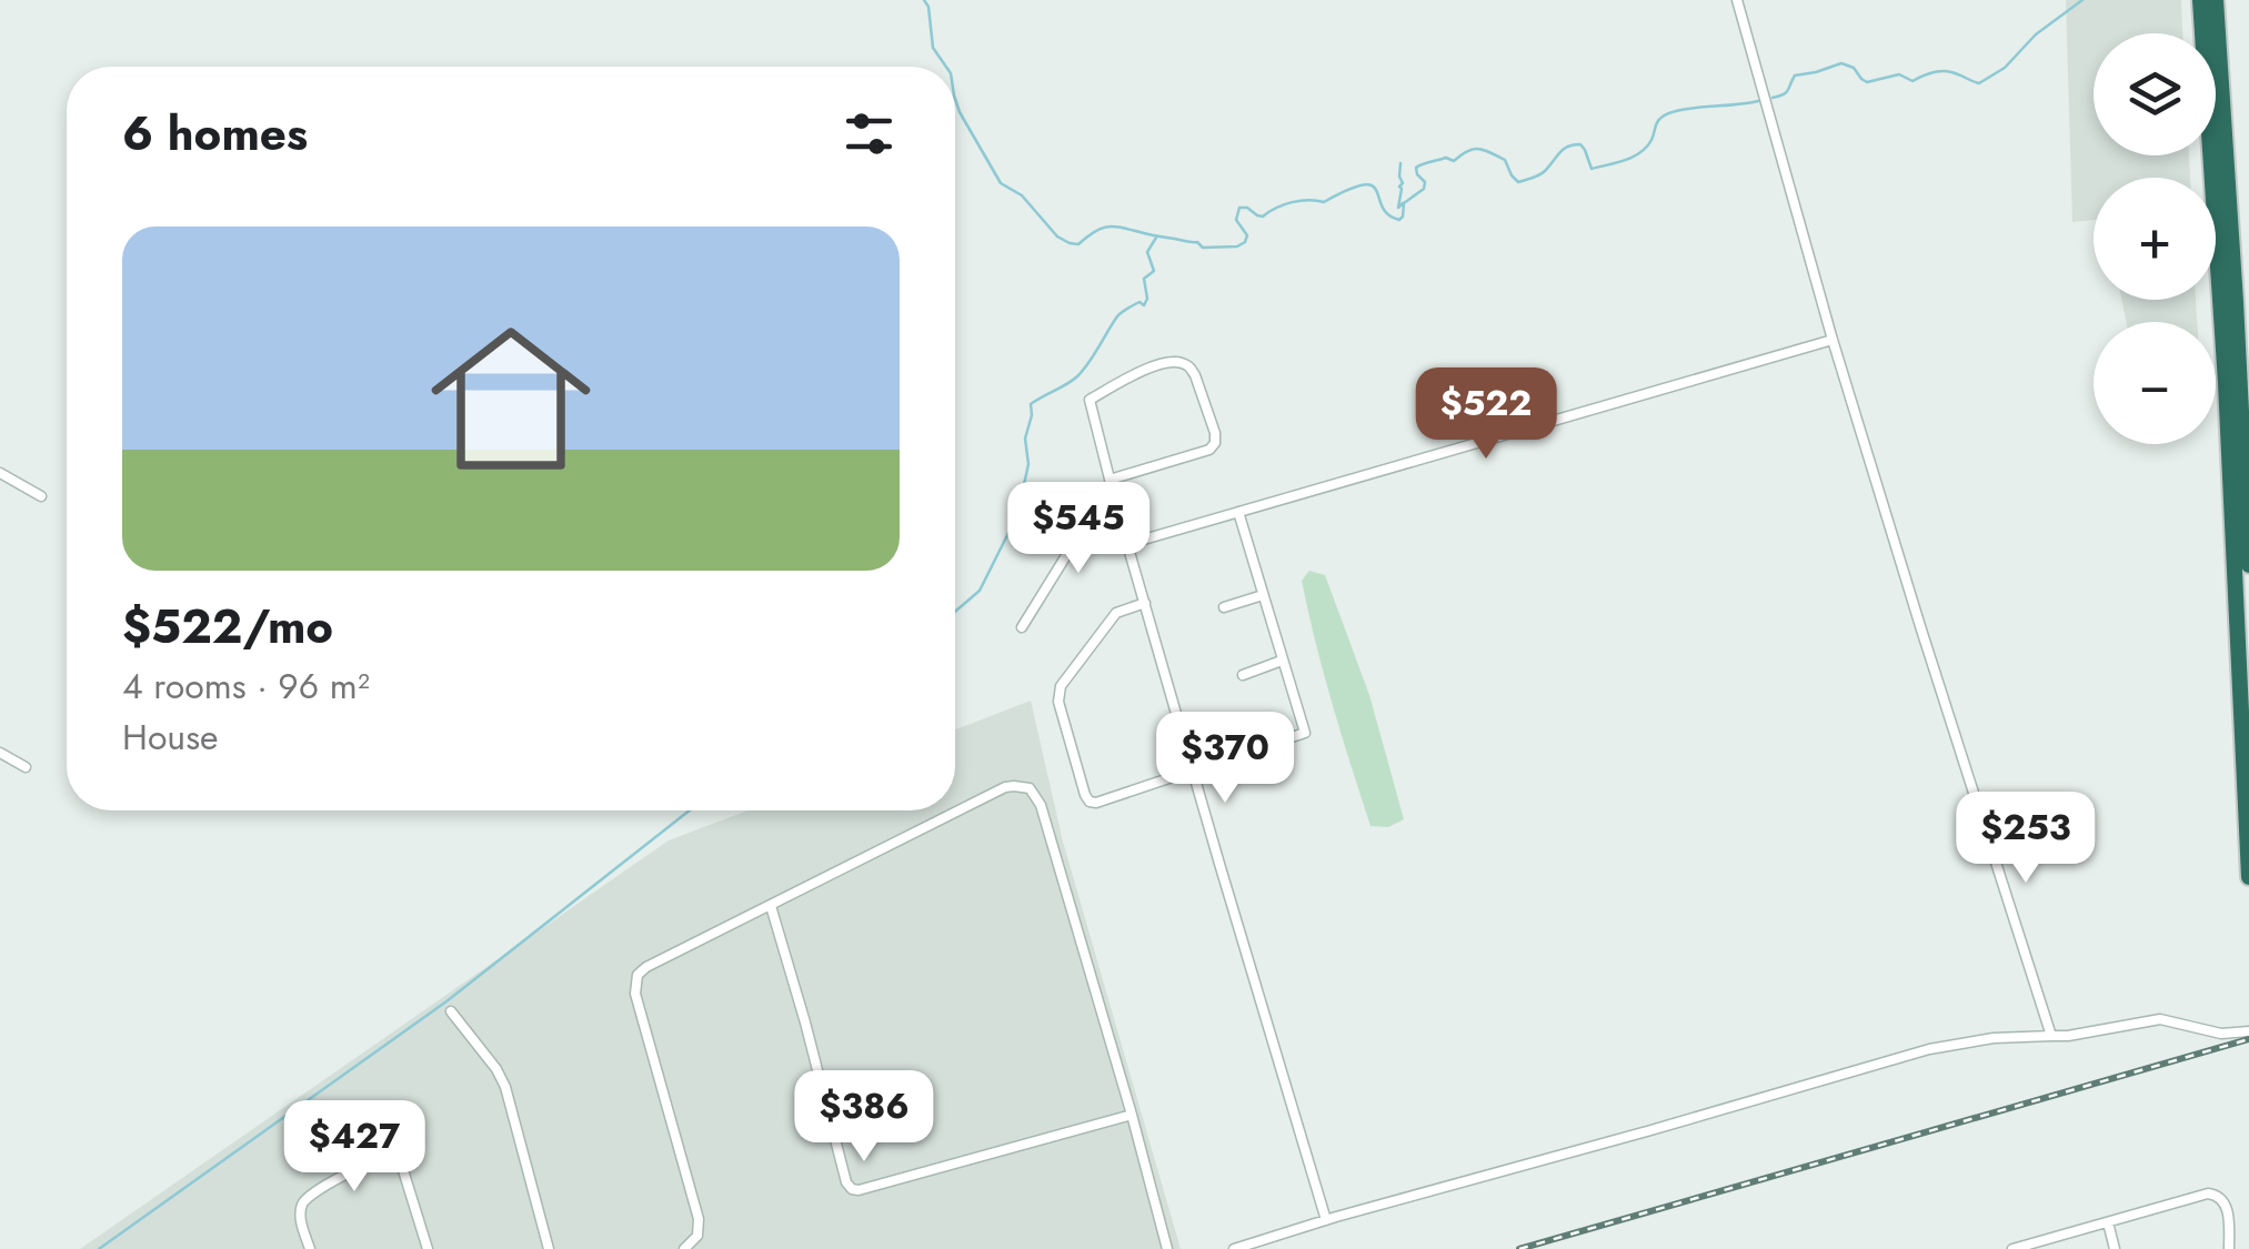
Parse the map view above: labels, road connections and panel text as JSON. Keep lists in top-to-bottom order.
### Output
{
  "page": {
    "map_buttons": ["+", "−"],
    "heading": "6 homes",
    "list": [
      {
        "name": "$522/mo",
        "note": "4 rooms · 96 m² · House"
      }
    ],
    "price": [
      "$522",
      "$545",
      "$370",
      "$253",
      "$386",
      "$427"
    ]
  }
}
